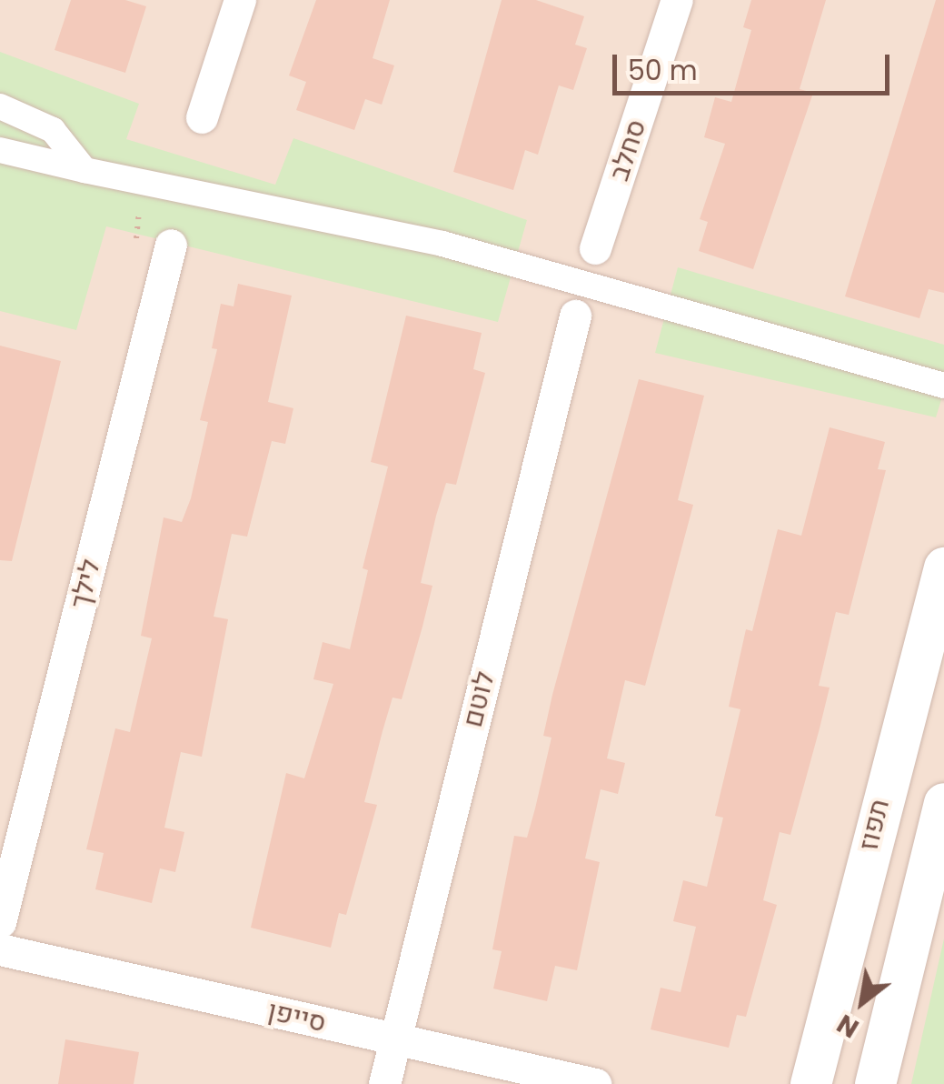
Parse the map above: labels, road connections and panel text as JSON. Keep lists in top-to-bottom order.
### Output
{
  "streets": {
    "street": [
      "סחלב",
      "לילך",
      "לוטם",
      "תפוז",
      "סייפן"
    ]
  },
  "crossings": [
    ["לוטם", "סייפן"]
  ],
  "scale_bar": "50 m",
  "north": "bottom left"
}
